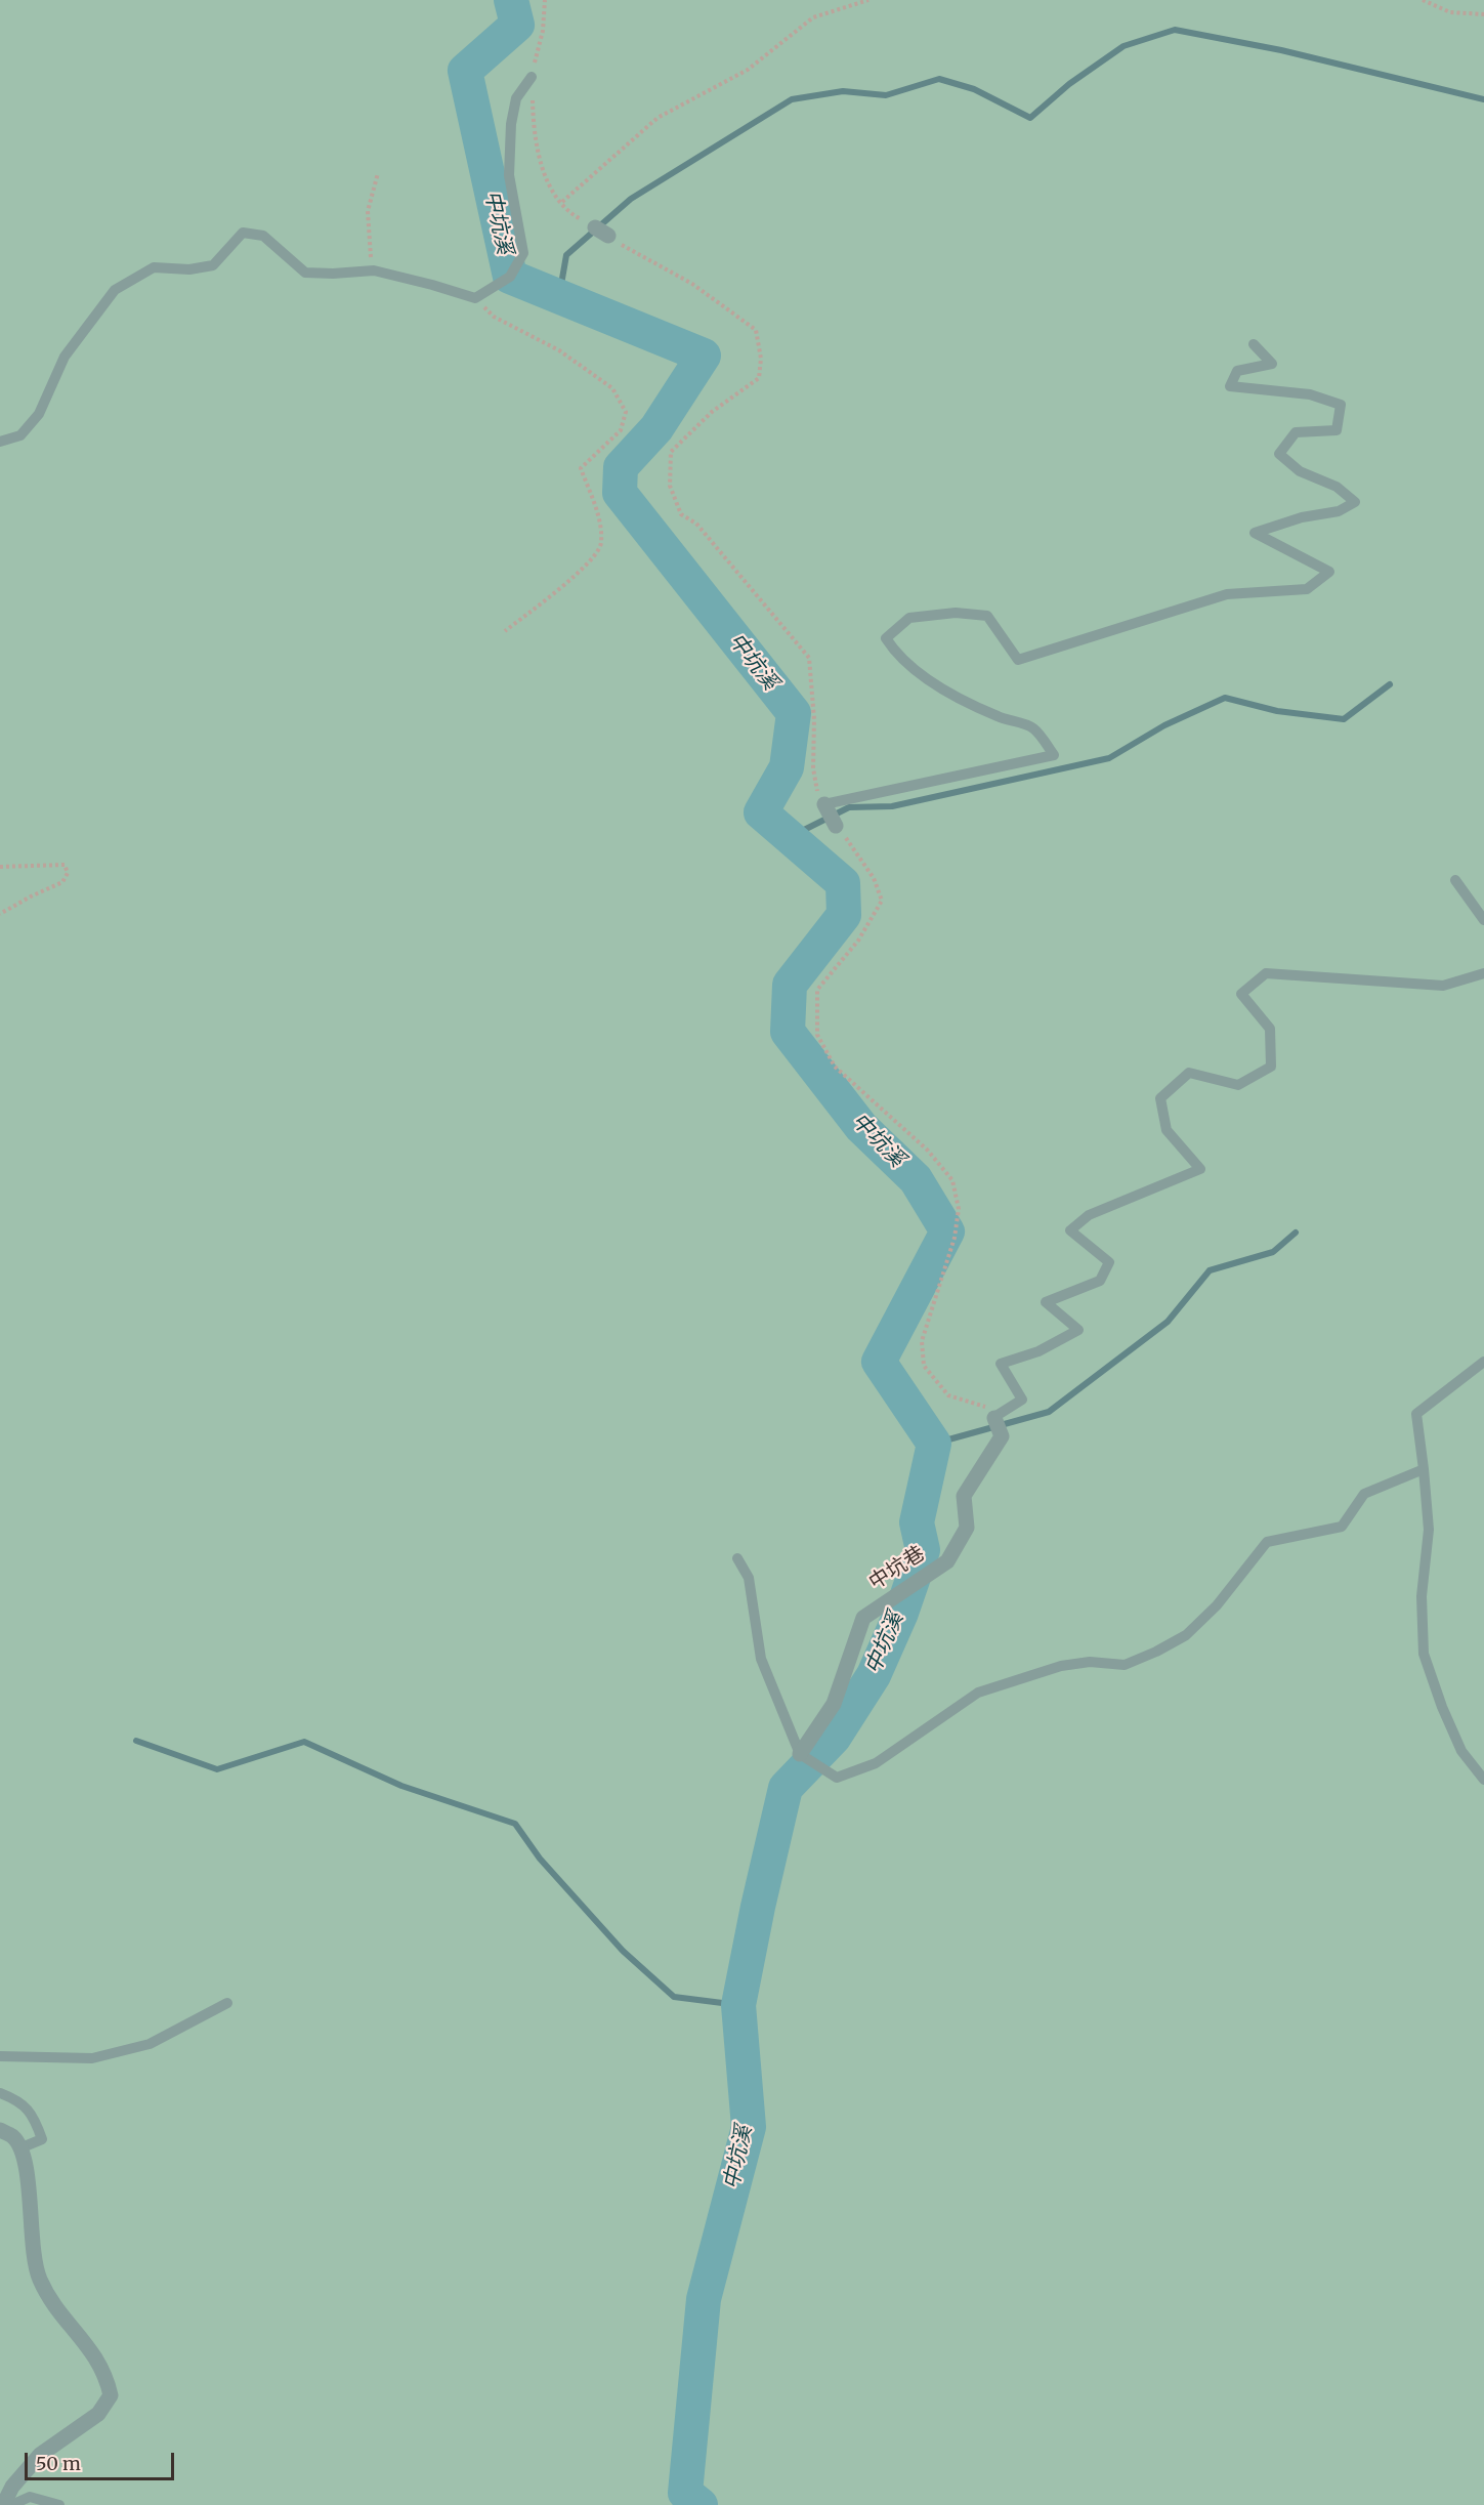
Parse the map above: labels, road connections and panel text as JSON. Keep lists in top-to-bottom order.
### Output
{
  "streets": {
    "street": ["中坑巷"]
  },
  "water": ["中坑溪"],
  "scale_bar": "50 m"
}
